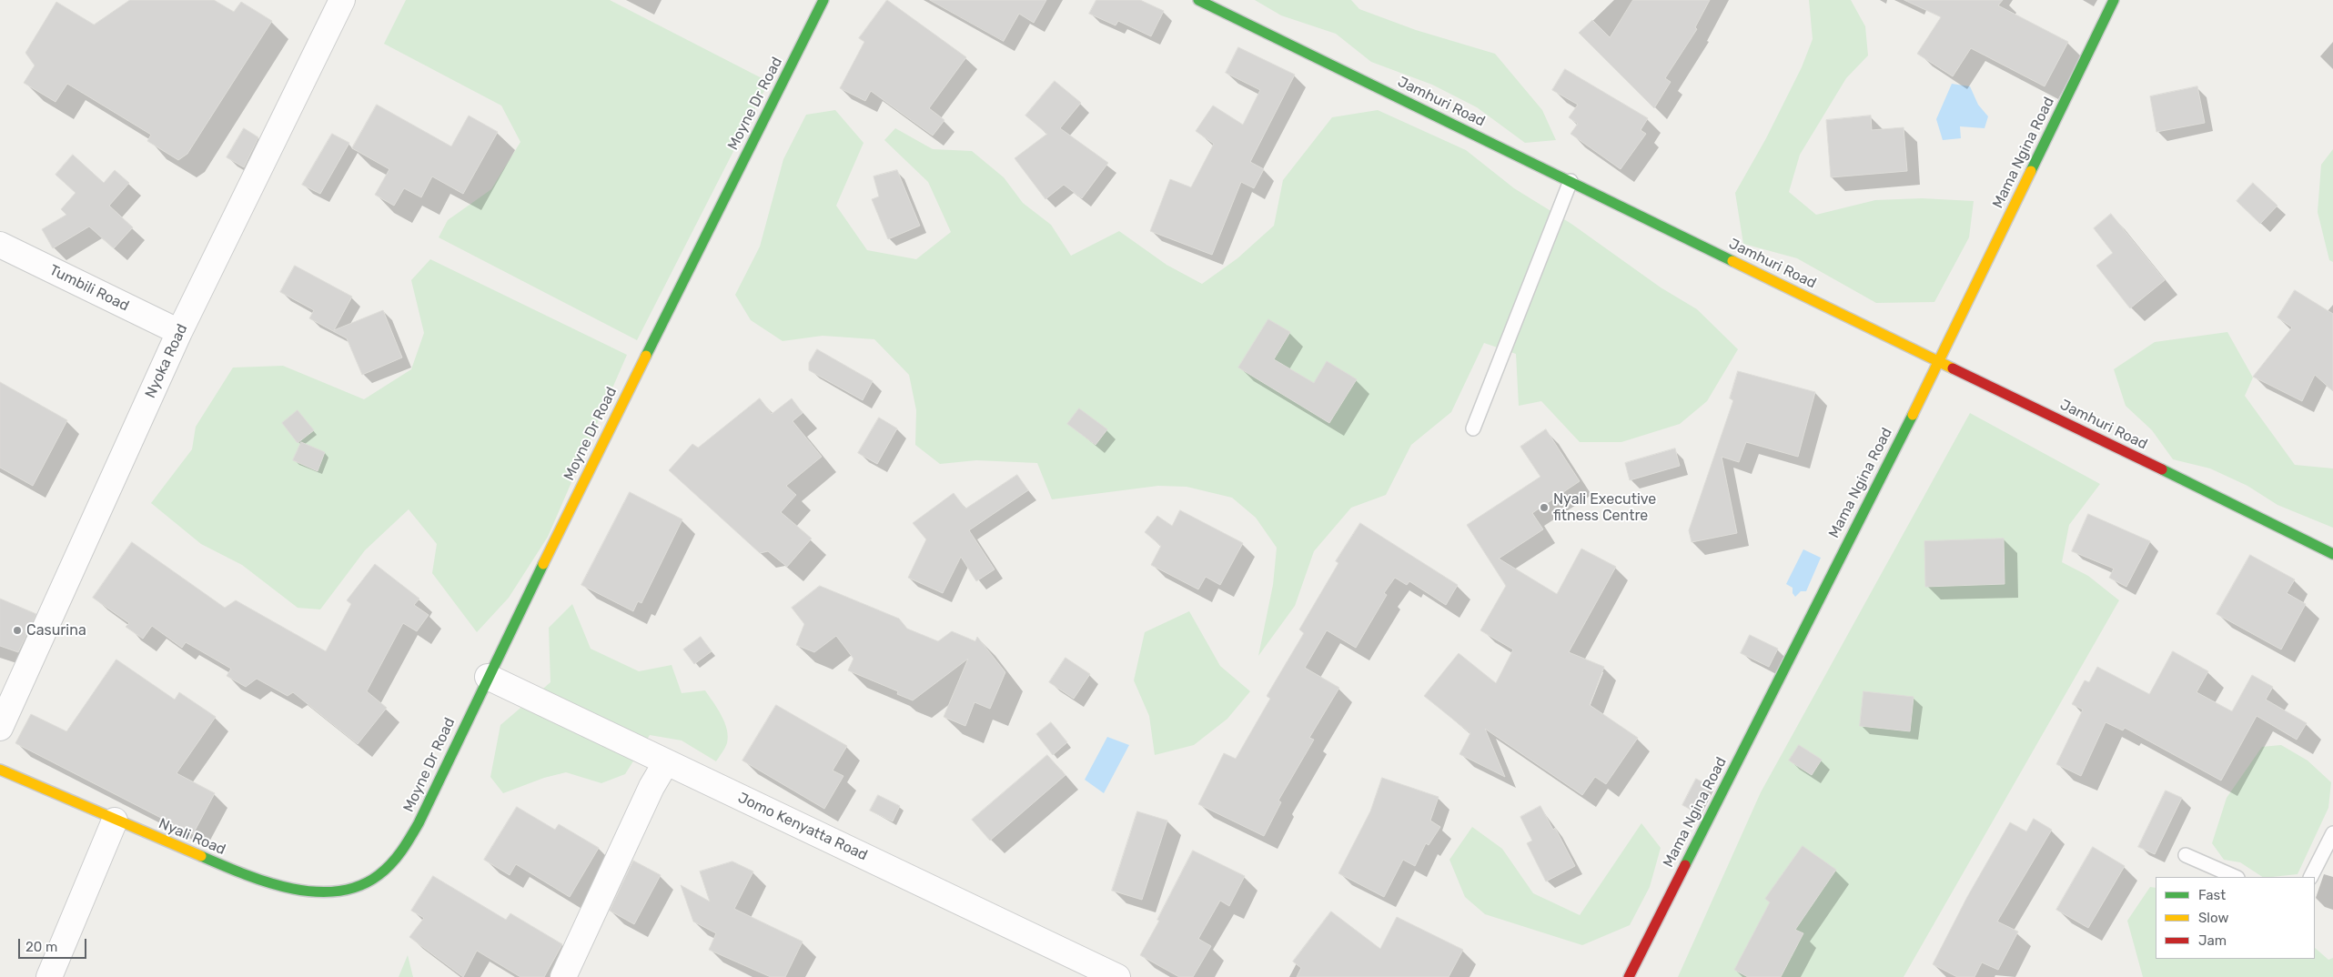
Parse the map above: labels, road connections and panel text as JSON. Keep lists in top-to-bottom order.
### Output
{
  "streets": {
    "street": [
      "Jamhuri Road",
      "Moyne Dr Road",
      "Mama Ngina Road",
      "Tumbili Road",
      "Nyoka Road",
      "Jomo Kenyatta Road",
      "Nyali Road"
    ]
  },
  "crossings": [
    ["Jamhuri Road", "Mama Ngina Road"],
    ["Moyne Dr Road", "Jomo Kenyatta Road"],
    ["Moyne Dr Road", "Nyali Road"],
    ["Tumbili Road", "Nyoka Road"]
  ],
  "places": ["Nyali Executive fitness Centre", "Casurina"],
  "legend": ["Fast", "Slow", "Jam"],
  "scale_bar": "20 m"
}
